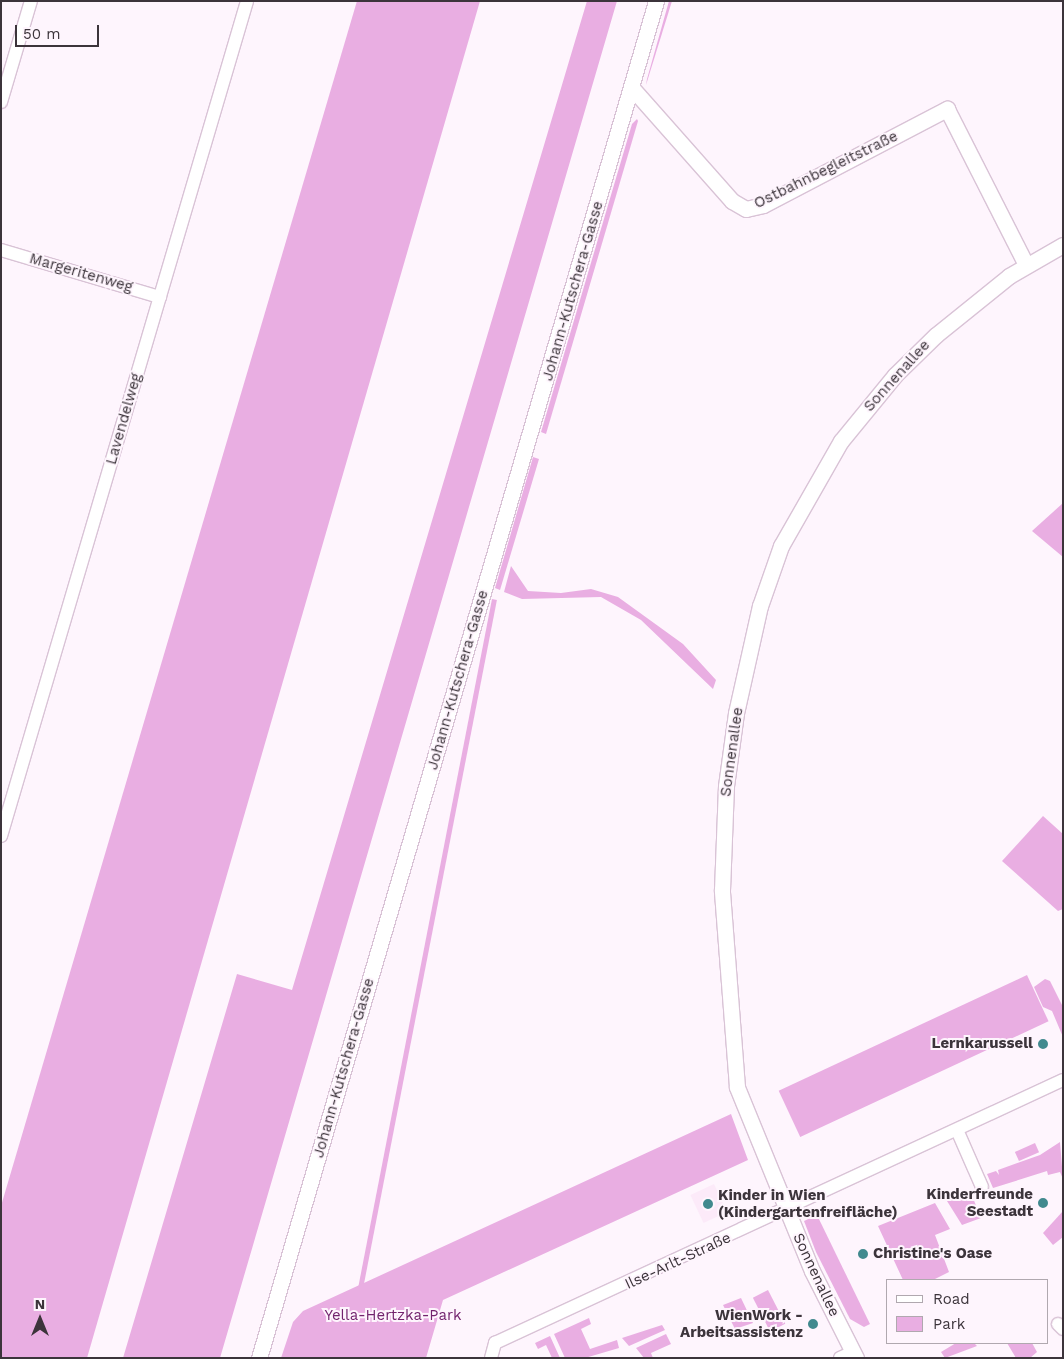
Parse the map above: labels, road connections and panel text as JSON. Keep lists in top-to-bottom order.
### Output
{
  "streets": {
    "street": [
      "Ostbahnbegleitstraße",
      "Margeritenweg",
      "Johann-Kutschera-Gasse",
      "Sonnenallee",
      "Lavendelweg",
      "Ilse-Arlt-Straße"
    ]
  },
  "crossings": [
    ["Ostbahnbegleitstraße", "Johann-Kutschera-Gasse"],
    ["Ostbahnbegleitstraße", "Sonnenallee"],
    ["Margeritenweg", "Lavendelweg"],
    ["Sonnenallee", "Ilse-Arlt-Straße"]
  ],
  "parks": ["Yella-Hertzka-Park"],
  "places": [
    "Lernkarussell",
    "Kinderfreunde Seestadt",
    "Kinder in Wien (Kindergartenfreifläche)",
    "Christine's Oase",
    "WienWork - Arbeitsassistenz"
  ],
  "legend": ["Road", "Park"],
  "scale_bar": "50 m",
  "north": "top"
}
